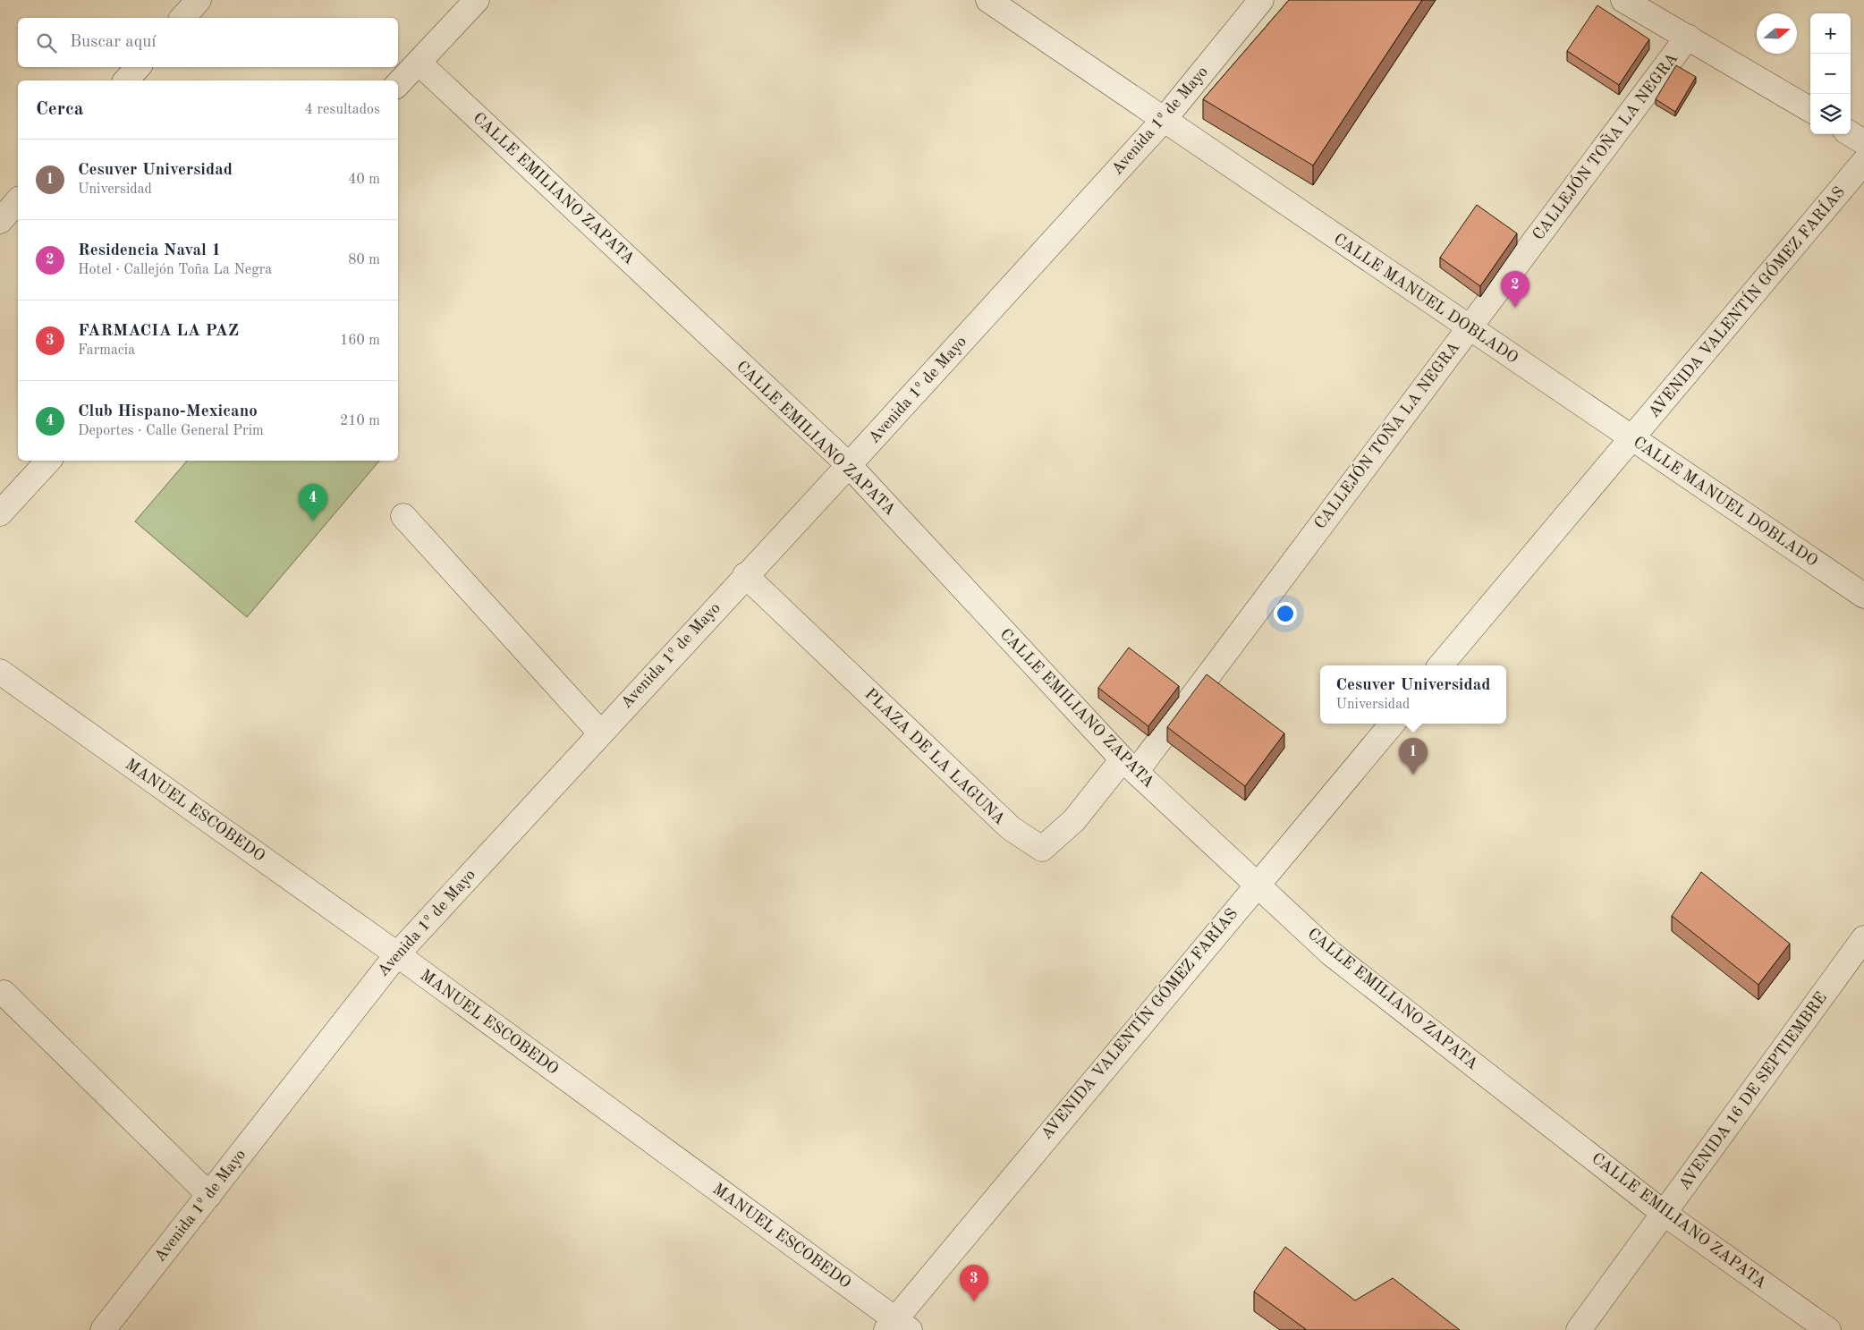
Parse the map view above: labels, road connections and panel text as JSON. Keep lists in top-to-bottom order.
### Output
{
  "streets": {
    "street": [
      "Avenida 1º de Mayo",
      "CALLEJÓN TOÑA LA NEGRA",
      "CALLE EMILIANO ZAPATA",
      "CALLE MANUEL DOBLADO",
      "AVENIDA VALENTÍN GÓMEZ FARÍAS",
      "PLAZA DE LA LAGUNA",
      "MANUEL ESCOBEDO",
      "AVENIDA 16 DE SEPTIEMBRE"
    ]
  },
  "crossings": [
    ["Avenida 1º de Mayo", "CALLE EMILIANO ZAPATA"],
    ["Avenida 1º de Mayo", "CALLE MANUEL DOBLADO"],
    ["Avenida 1º de Mayo", "PLAZA DE LA LAGUNA"],
    ["Avenida 1º de Mayo", "MANUEL ESCOBEDO"],
    ["CALLEJÓN TOÑA LA NEGRA", "CALLE EMILIANO ZAPATA"],
    ["CALLEJÓN TOÑA LA NEGRA", "CALLE MANUEL DOBLADO"],
    ["CALLEJÓN TOÑA LA NEGRA", "PLAZA DE LA LAGUNA"],
    ["CALLE EMILIANO ZAPATA", "AVENIDA VALENTÍN GÓMEZ FARÍAS"],
    ["CALLE EMILIANO ZAPATA", "PLAZA DE LA LAGUNA"],
    ["CALLE EMILIANO ZAPATA", "AVENIDA 16 DE SEPTIEMBRE"],
    ["CALLE MANUEL DOBLADO", "AVENIDA VALENTÍN GÓMEZ FARÍAS"],
    ["AVENIDA VALENTÍN GÓMEZ FARÍAS", "MANUEL ESCOBEDO"]
  ],
  "north": "right",
  "page": {
    "map_buttons": ["+", "−"],
    "search": "Buscar aquí",
    "heading": ["Cerca", "4 resultados"],
    "list": [
      {
        "mark": "1",
        "name": "Cesuver Universidad",
        "note": "Universidad",
        "value": "40 m"
      },
      {
        "mark": "2",
        "name": "Residencia Naval 1",
        "note": "Hotel · Callejón Toña La Negra",
        "value": "80 m"
      },
      {
        "mark": "3",
        "name": "FARMACIA LA PAZ",
        "note": "Farmacia",
        "value": "160 m"
      },
      {
        "mark": "4",
        "name": "Club Hispano-Mexicano",
        "note": "Deportes · Calle General Prim",
        "value": "210 m"
      }
    ],
    "pins": [
      "2",
      "4",
      "1",
      "3"
    ],
    "popup": ["Cesuver Universidad", "Universidad"]
  }
}
